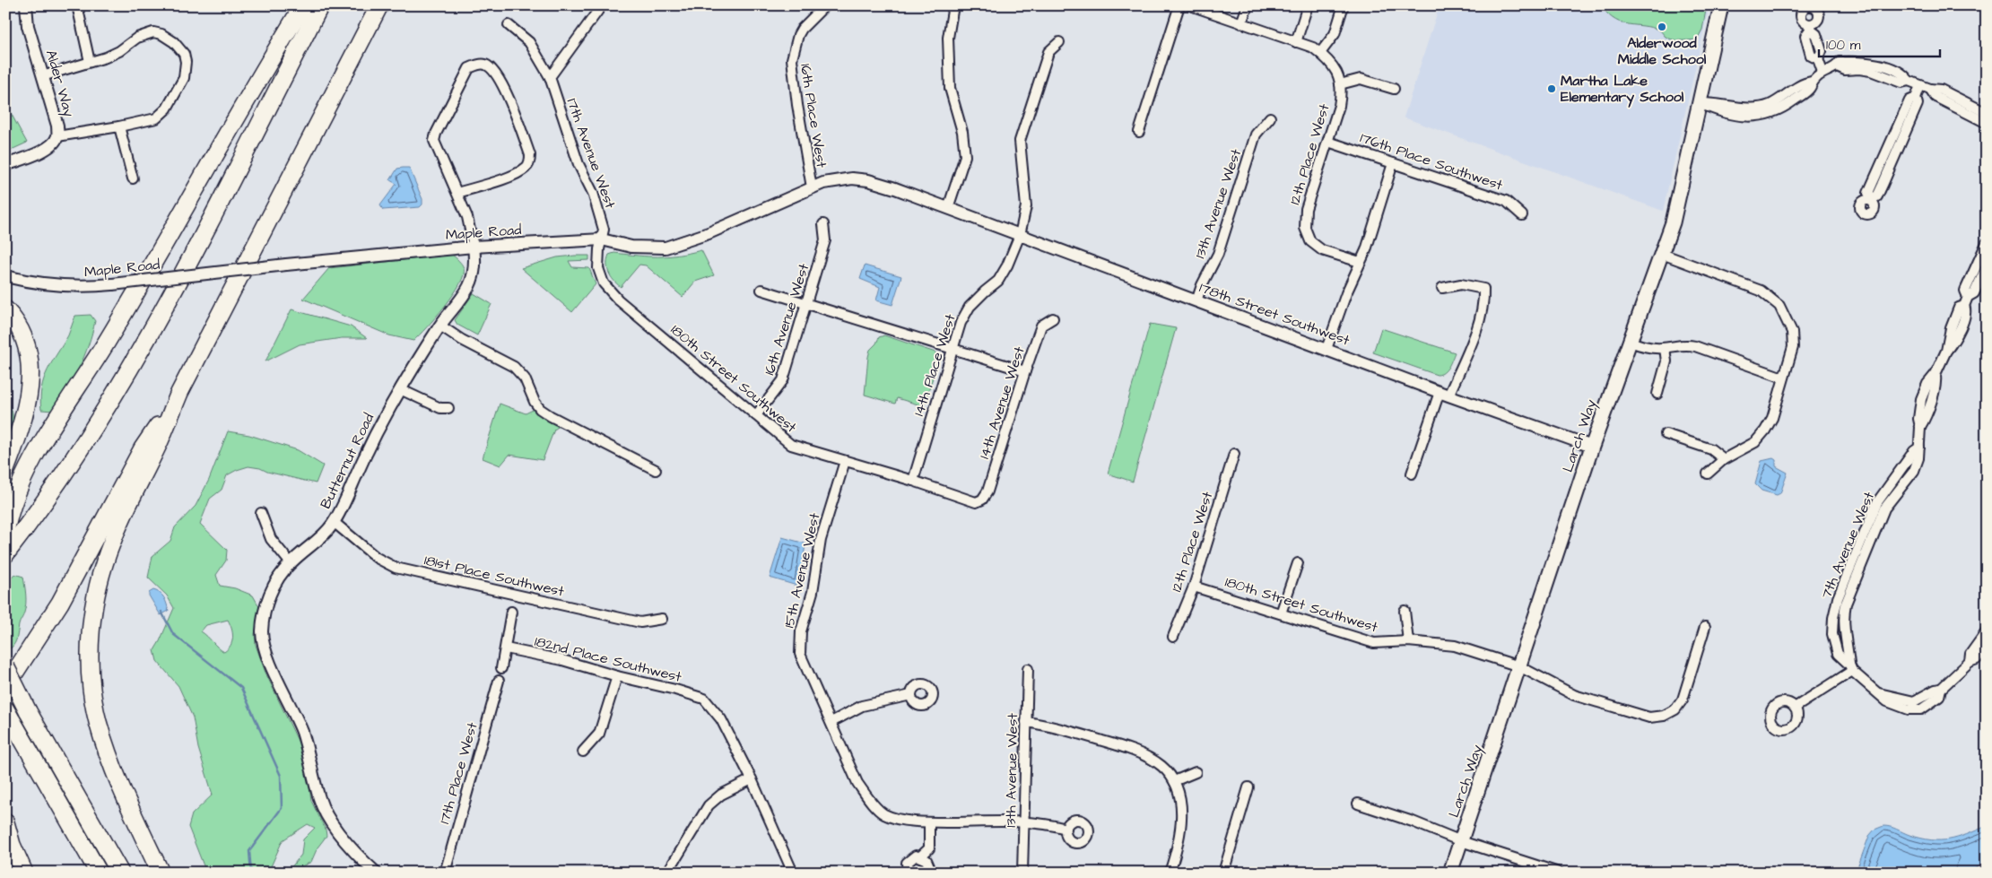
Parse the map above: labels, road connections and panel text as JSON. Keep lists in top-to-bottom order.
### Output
{
  "streets": {
    "main road": ["Larch Way"],
    "street": [
      "Alder Way",
      "16th Place West",
      "17th Avenue West",
      "12th Place West",
      "176th Place Southwest",
      "13th Avenue West",
      "Maple Road",
      "178th Street Southwest",
      "16th Avenue West",
      "14th Place West",
      "180th Street Southwest",
      "14th Avenue West",
      "Butternut Road",
      "7th Avenue West",
      "15th Avenue West",
      "181st Place Southwest",
      "182nd Place Southwest",
      "17th Place West"
    ]
  },
  "crossings": [
    ["16th Place West", "Maple Road"],
    ["17th Avenue West", "Maple Road"],
    ["17th Avenue West", "180th Street Southwest"],
    ["12th Place West", "176th Place Southwest"],
    ["12th Place West", "180th Street Southwest"],
    ["13th Avenue West", "178th Street Southwest"],
    ["13th Avenue West", "15th Avenue West"],
    ["Maple Road", "178th Street Southwest"],
    ["Maple Road", "180th Street Southwest"],
    ["Maple Road", "Butternut Road"],
    ["178th Street Southwest", "14th Place West"],
    ["178th Street Southwest", "Larch Way"],
    ["16th Avenue West", "180th Street Southwest"],
    ["14th Place West", "180th Street Southwest"],
    ["180th Street Southwest", "14th Avenue West"],
    ["180th Street Southwest", "Larch Way"],
    ["180th Street Southwest", "15th Avenue West"],
    ["Butternut Road", "181st Place Southwest"]
  ],
  "places": ["Alderwood Middle School", "Martha Lake Elementary School"],
  "scale_bar": "100 m"
}
